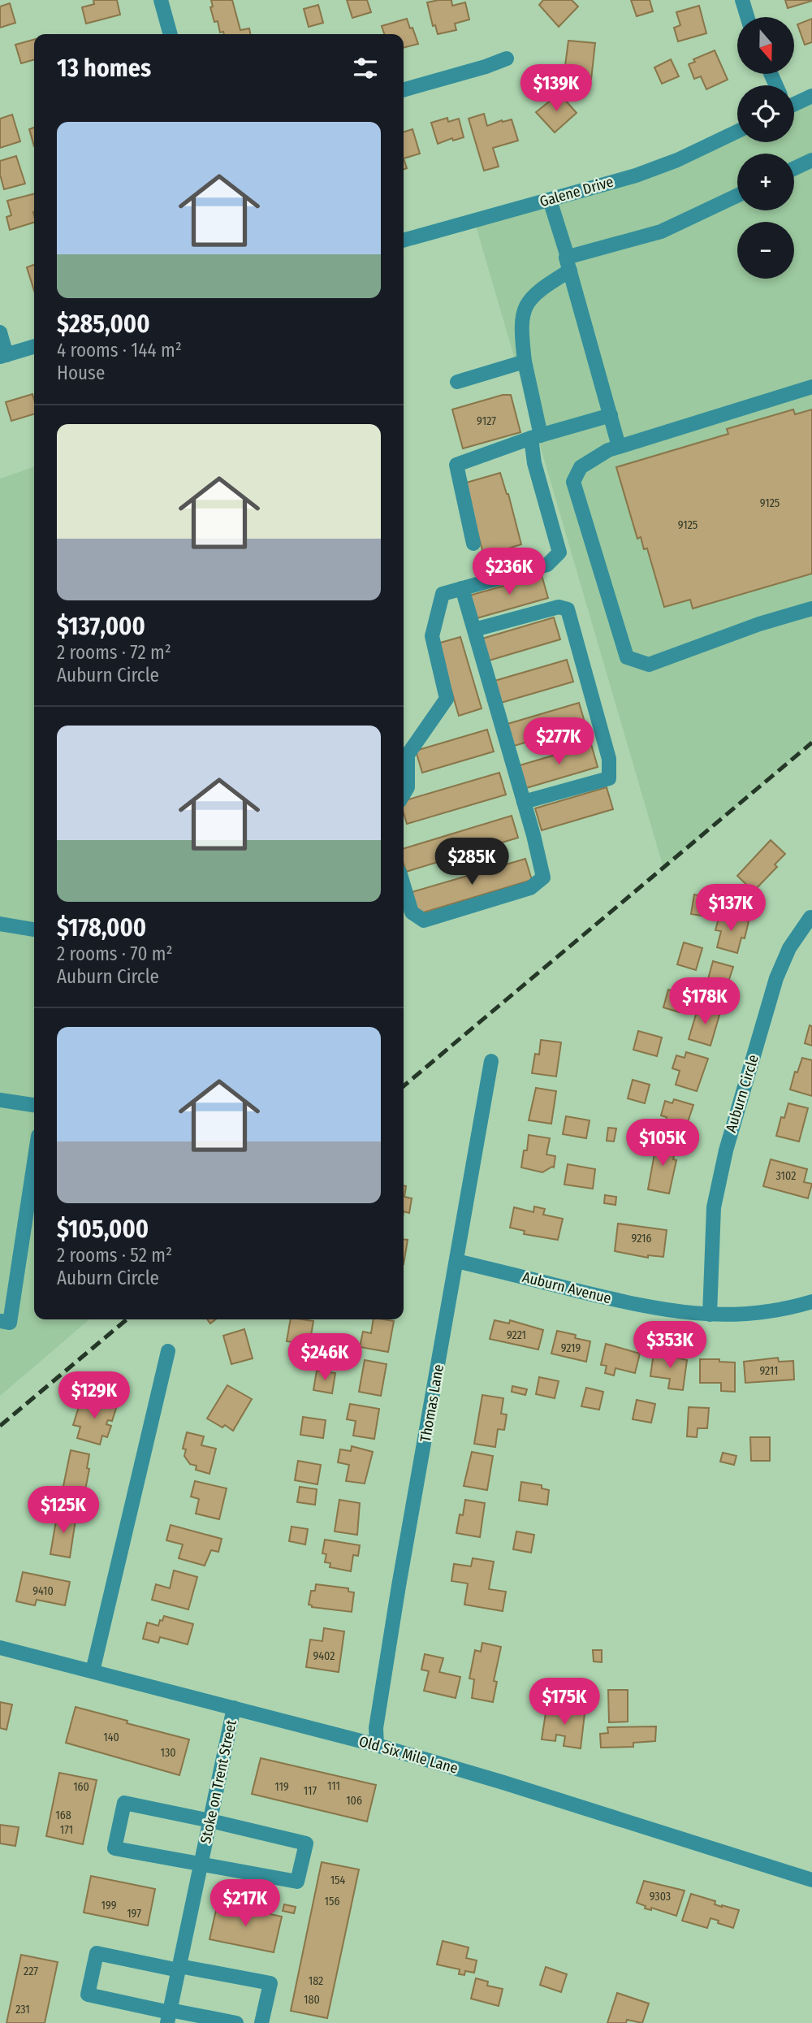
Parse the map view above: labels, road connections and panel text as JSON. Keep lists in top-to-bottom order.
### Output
{
  "streets": {
    "street": [
      "Galene Drive",
      "Auburn Circle",
      "Auburn Avenue",
      "Thomas Lane",
      "Old Six Mile Lane",
      "Stoke on Trent Street"
    ]
  },
  "crossings": [
    ["Auburn Circle", "Auburn Avenue"],
    ["Auburn Avenue", "Thomas Lane"],
    ["Thomas Lane", "Old Six Mile Lane"],
    ["Old Six Mile Lane", "Stoke on Trent Street"]
  ],
  "house_numbers": [
    "9127",
    "9125",
    "9125",
    "3102",
    "9216",
    "9221",
    "9219",
    "9211",
    "9410",
    "9402",
    "140",
    "130",
    "111",
    "160",
    "119",
    "117",
    "106",
    "168",
    "171",
    "154",
    "9303",
    "156",
    "199",
    "197",
    "227",
    "182",
    "180",
    "231"
  ],
  "north": "bottom",
  "page": {
    "map_buttons": ["+", "−"],
    "heading": "13 homes",
    "price": [
      "$139K",
      "$236K",
      "$277K",
      "$285K",
      "$137K",
      "$178K",
      "$105K",
      "$353K",
      "$246K",
      "$129K",
      "$125K",
      "$175K",
      "$217K"
    ],
    "list": [
      {
        "name": "$285,000",
        "note": "4 rooms · 144 m² · House"
      },
      {
        "name": "$137,000",
        "note": "2 rooms · 72 m² · Auburn Circle"
      },
      {
        "name": "$178,000",
        "note": "2 rooms · 70 m² · Auburn Circle"
      },
      {
        "name": "$105,000",
        "note": "2 rooms · 52 m² · Auburn Circle"
      }
    ]
  }
}
